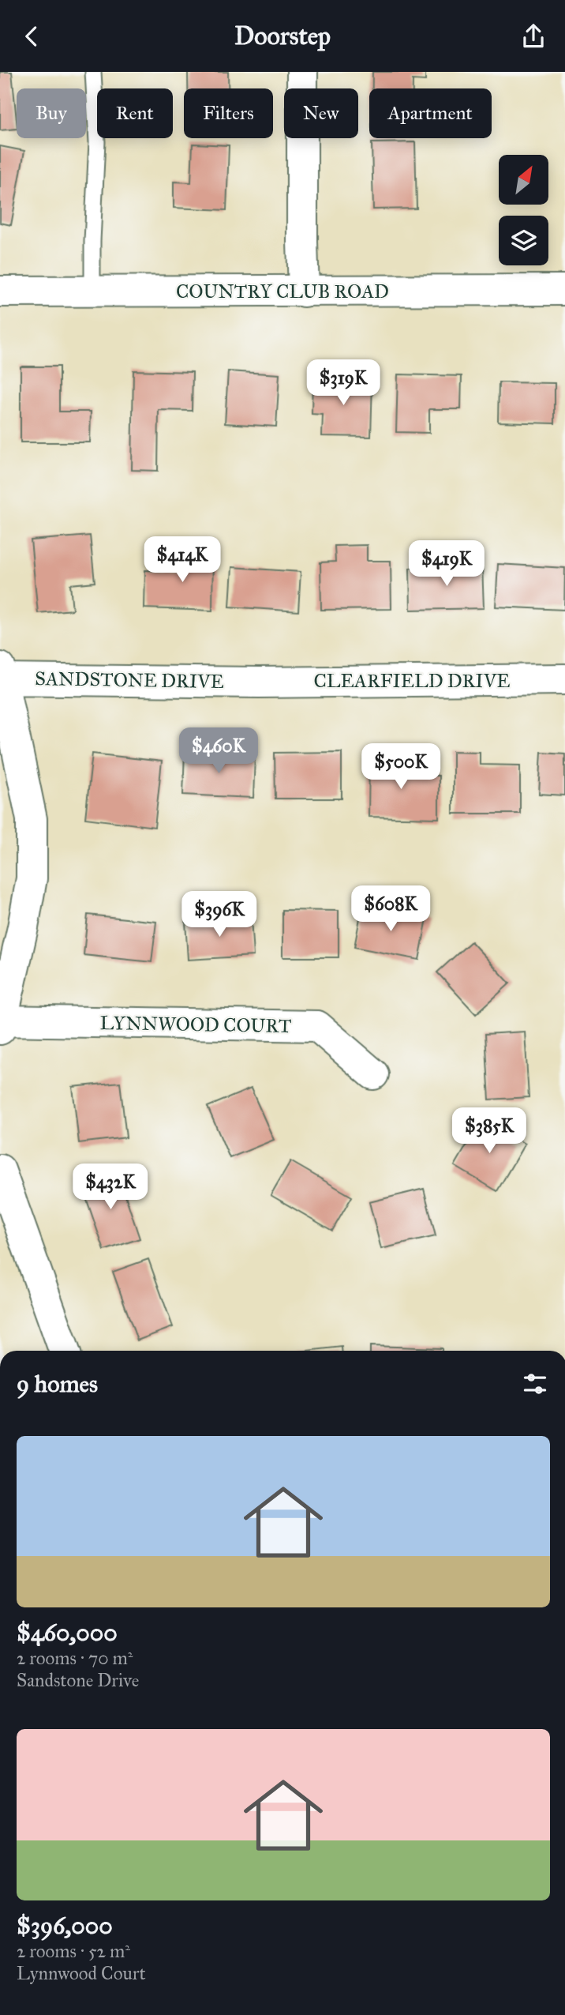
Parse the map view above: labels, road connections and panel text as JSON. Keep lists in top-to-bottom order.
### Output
{
  "streets": {
    "street": [
      "COUNTRY CLUB ROAD",
      "SANDSTONE DRIVE",
      "CLEARFIELD DRIVE",
      "LYNNWOOD COURT"
    ]
  },
  "crossings": [
    ["SANDSTONE DRIVE", "CLEARFIELD DRIVE"]
  ],
  "north": "top right",
  "page": {
    "header": "Doorstep",
    "chip": [
      "Buy",
      "Rent",
      "Filters",
      "New",
      "Apartment"
    ],
    "price": [
      "$319K",
      "$414K",
      "$419K",
      "$460K",
      "$500K",
      "$608K",
      "$396K",
      "$385K",
      "$432K"
    ],
    "heading": "9 homes",
    "list": [
      {
        "name": "$460,000",
        "note": "2 rooms · 70 m² · Sandstone Drive"
      },
      {
        "name": "$396,000",
        "note": "2 rooms · 52 m² · Lynnwood Court"
      }
    ]
  }
}
